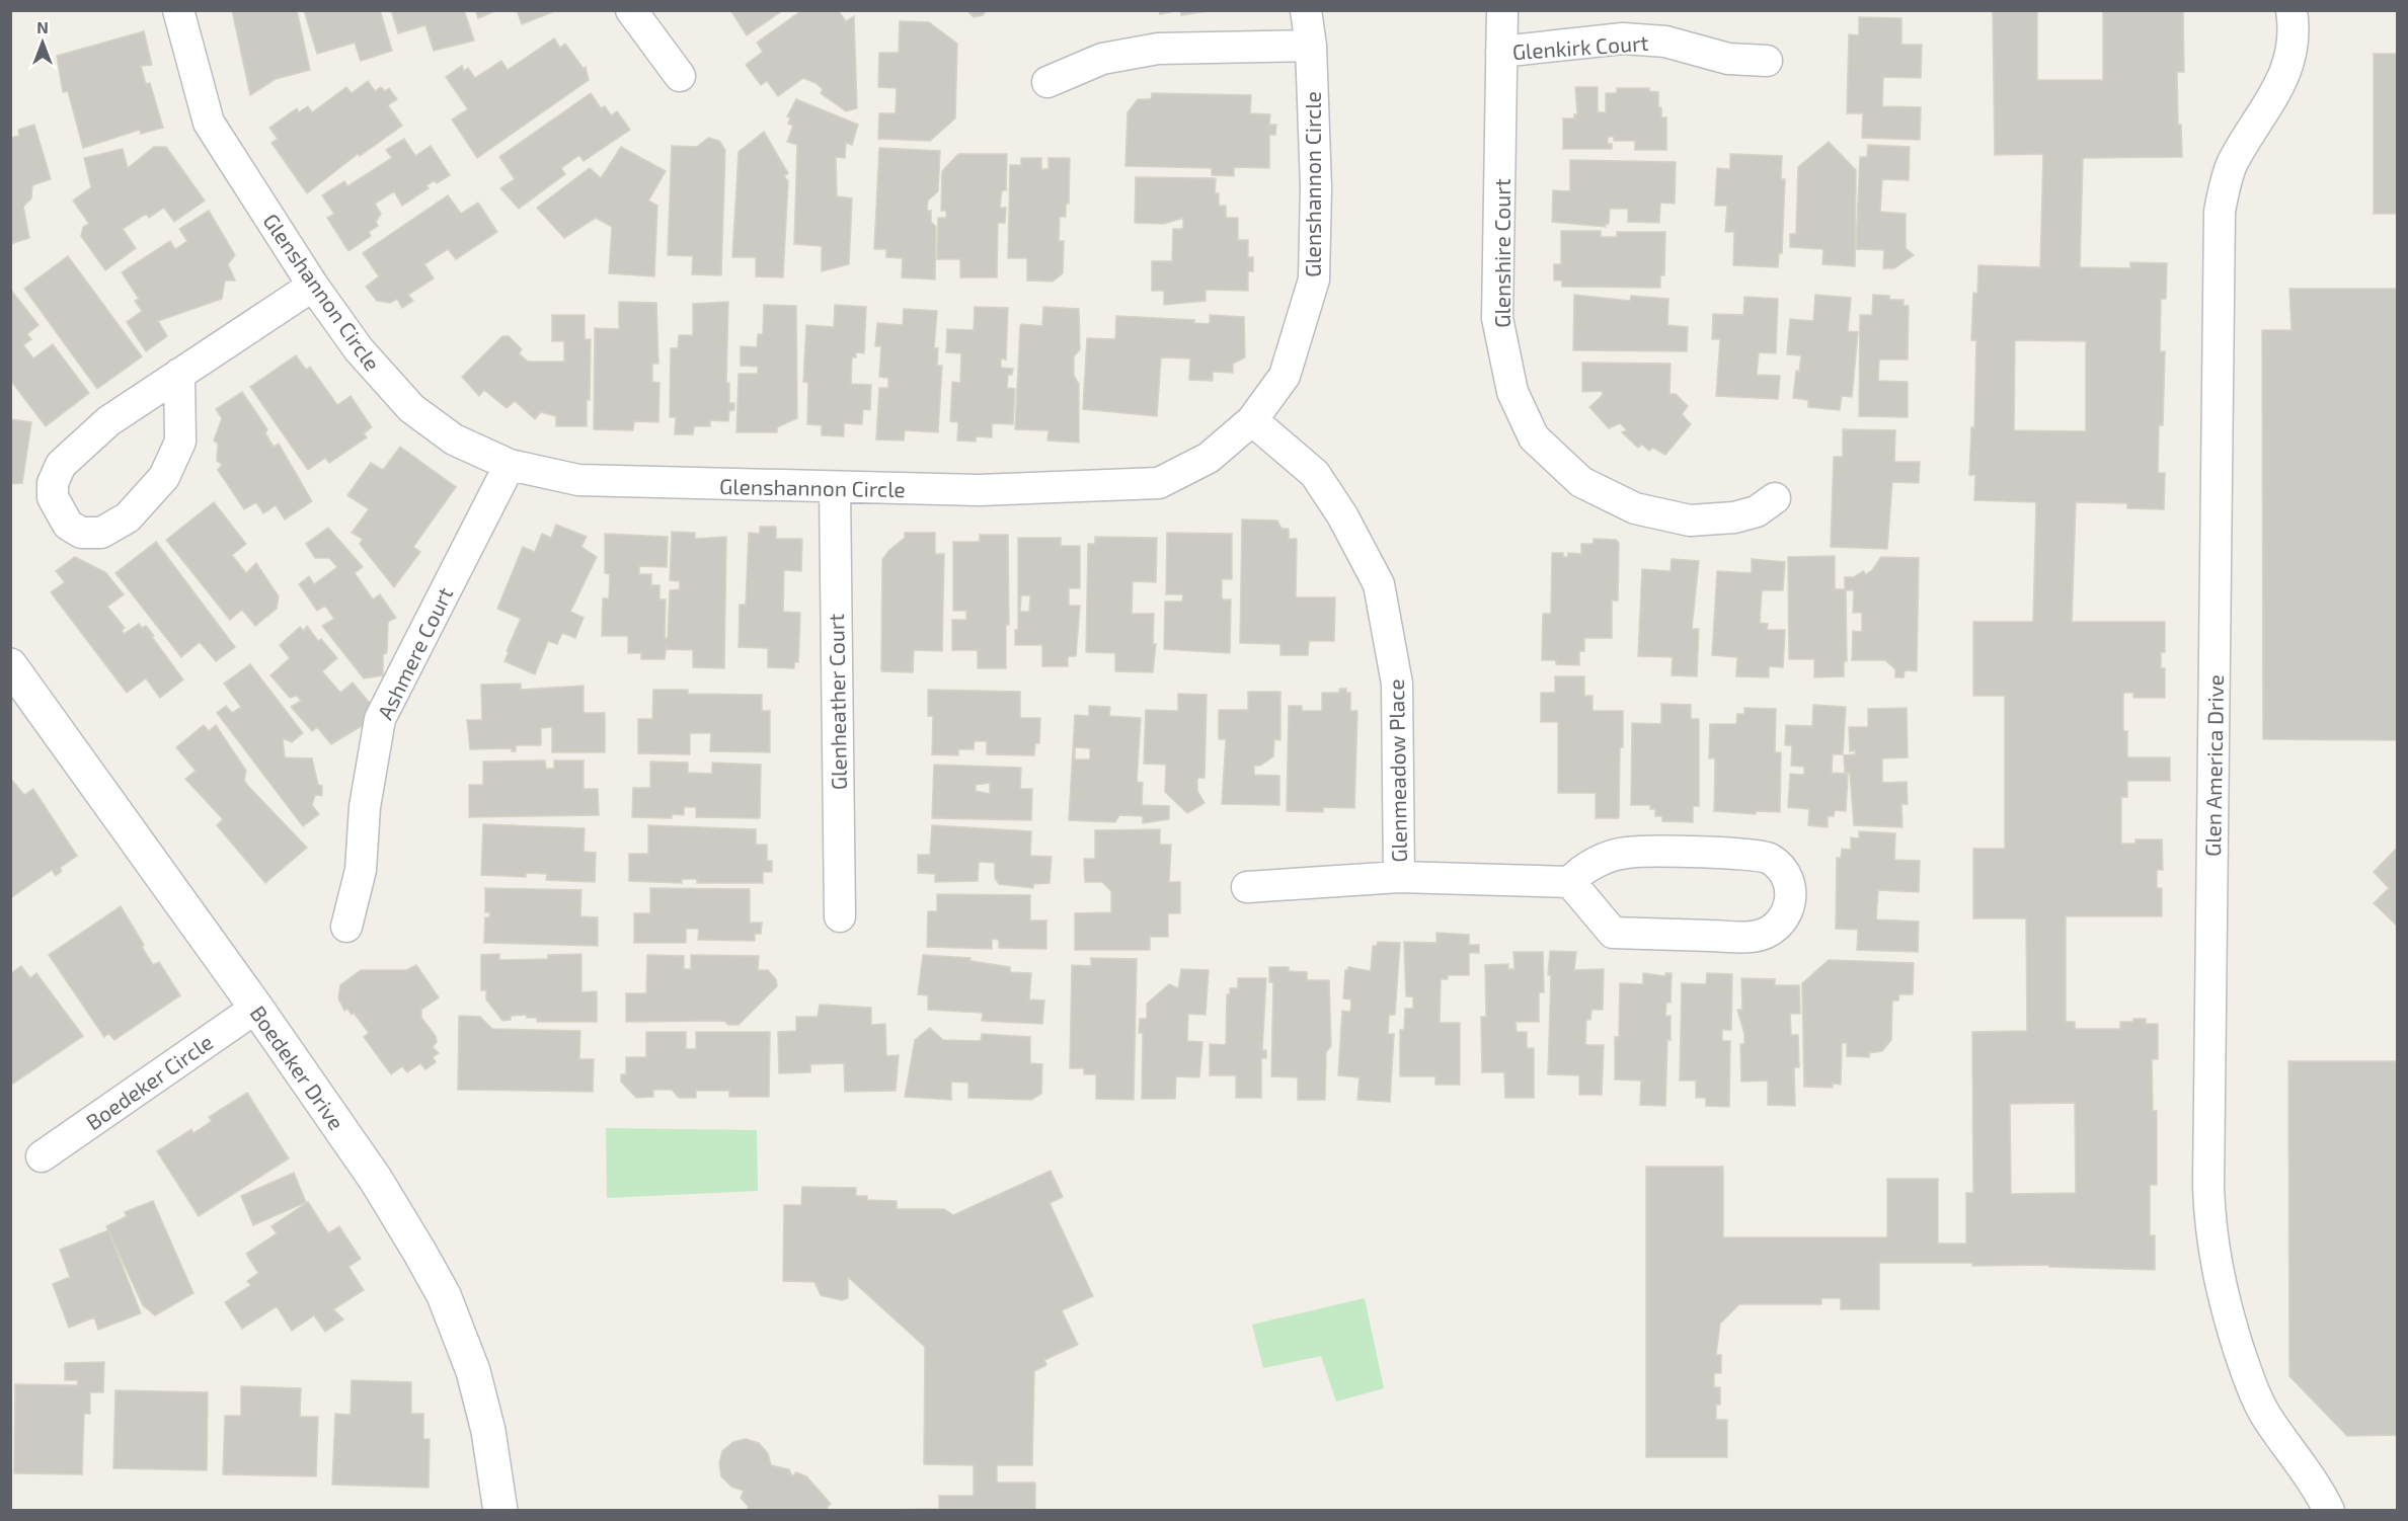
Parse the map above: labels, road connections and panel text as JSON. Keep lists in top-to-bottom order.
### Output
{
  "streets": {
    "street": [
      "Glenkirk Court",
      "Glenshannon Circle",
      "Glenshire Court",
      "Ashmere Court",
      "Glenheather Court",
      "Glen America Drive",
      "Glenmeadow Place",
      "Boedeker Drive",
      "Boedeker Circle"
    ]
  },
  "crossings": [
    ["Glenkirk Court", "Glenshire Court"],
    ["Glenshannon Circle", "Ashmere Court"],
    ["Glenshannon Circle", "Glenheather Court"],
    ["Glenshannon Circle", "Glenmeadow Place"],
    ["Boedeker Drive", "Boedeker Circle"]
  ],
  "north": "top"
}
